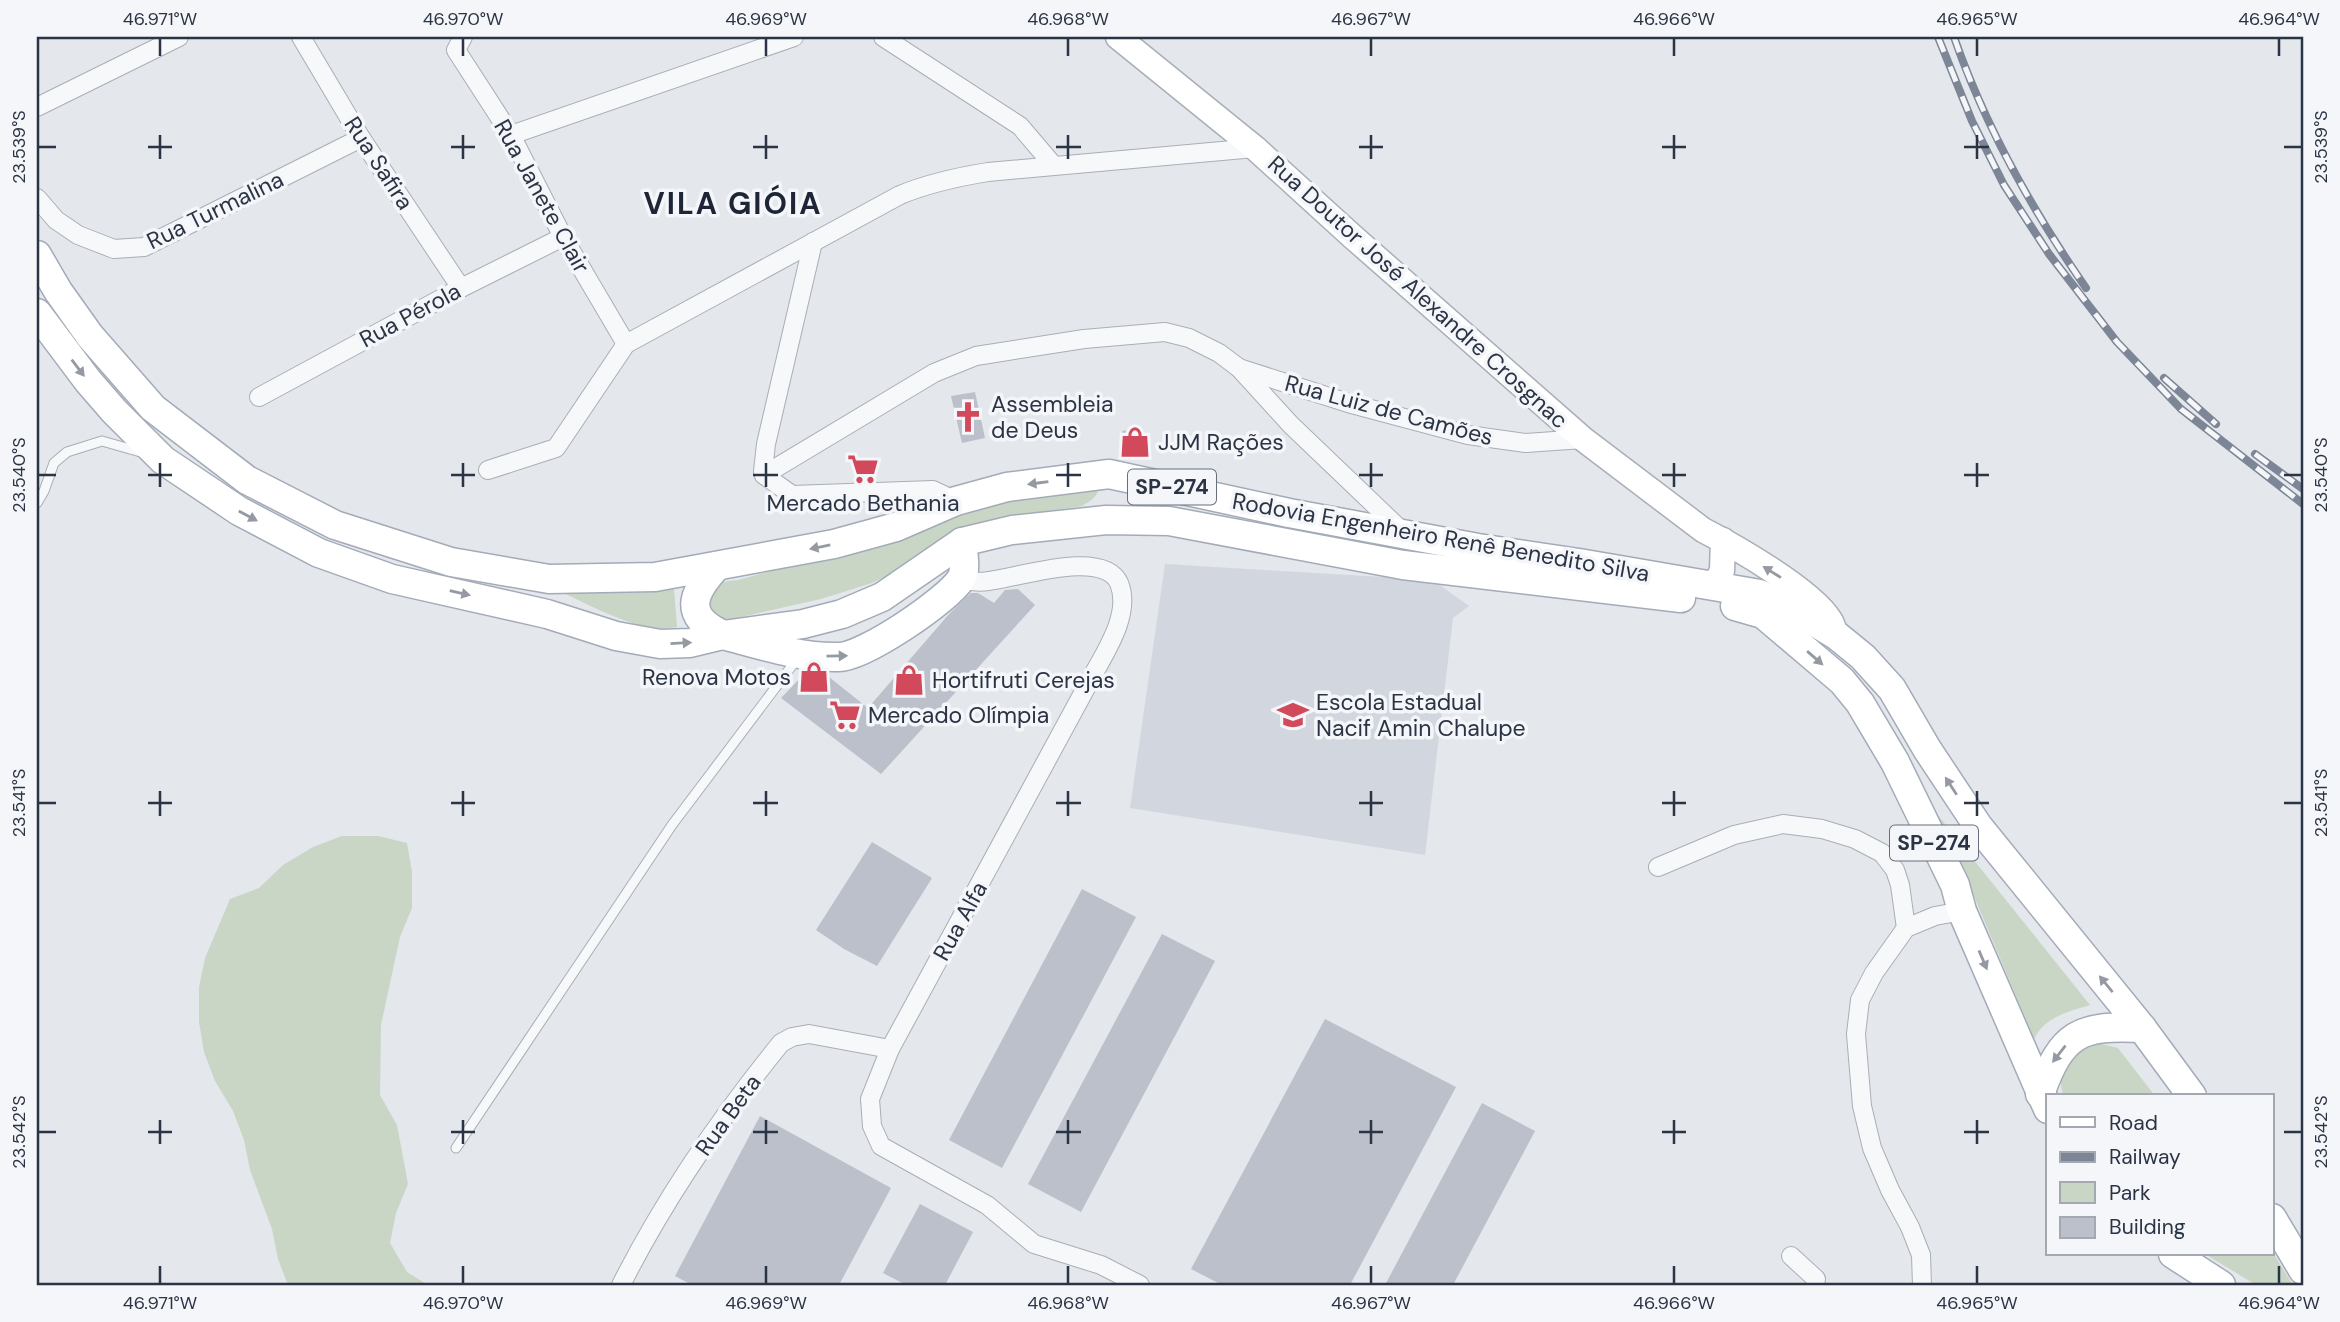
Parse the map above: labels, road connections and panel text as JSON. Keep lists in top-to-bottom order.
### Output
{
  "streets": {
    "main road": ["Rua Doutor José Alexandre Crosgnac", "SP-274", "Rodovia Engenheiro Renê Benedito Silva"],
    "street": [
      "Rua Safira",
      "Rua Janete Clair",
      "Rua Turmalina",
      "Rua Pérola",
      "Rua Luiz de Camões",
      "Rua Alfa",
      "Rua Beta"
    ]
  },
  "crossings": [
    ["Rua Safira", "Rua Turmalina"],
    ["Rua Safira", "Rua Pérola"],
    ["Rua Janete Clair", "Rua Pérola"],
    ["Rua Doutor José Alexandre Crosgnac", "Rua Luiz de Camões"],
    ["Rua Doutor José Alexandre Crosgnac", "Rodovia Engenheiro Renê Benedito Silva"],
    ["Rua Alfa", "Rua Beta"]
  ],
  "districts": ["VILA GIÓIA"],
  "places": {
    "church": ["Assembleia de Deus"],
    "shop": ["JJM Rações", "Renova Motos", "Hortifruti Cerejas"],
    "supermarket": ["Mercado Bethania", "Mercado Olímpia"],
    "school or university": ["Escola Estadual Nacif Amin Chalupe"]
  },
  "legend": [
    "Road",
    "Railway",
    "Park",
    "Building"
  ],
  "coordinates": [
    "46.971°W",
    "46.970°W",
    "46.969°W",
    "46.968°W",
    "46.967°W",
    "46.966°W",
    "46.965°W",
    "46.964°W",
    "23.539°S",
    "23.540°S",
    "23.541°S",
    "23.542°S"
  ]
}
